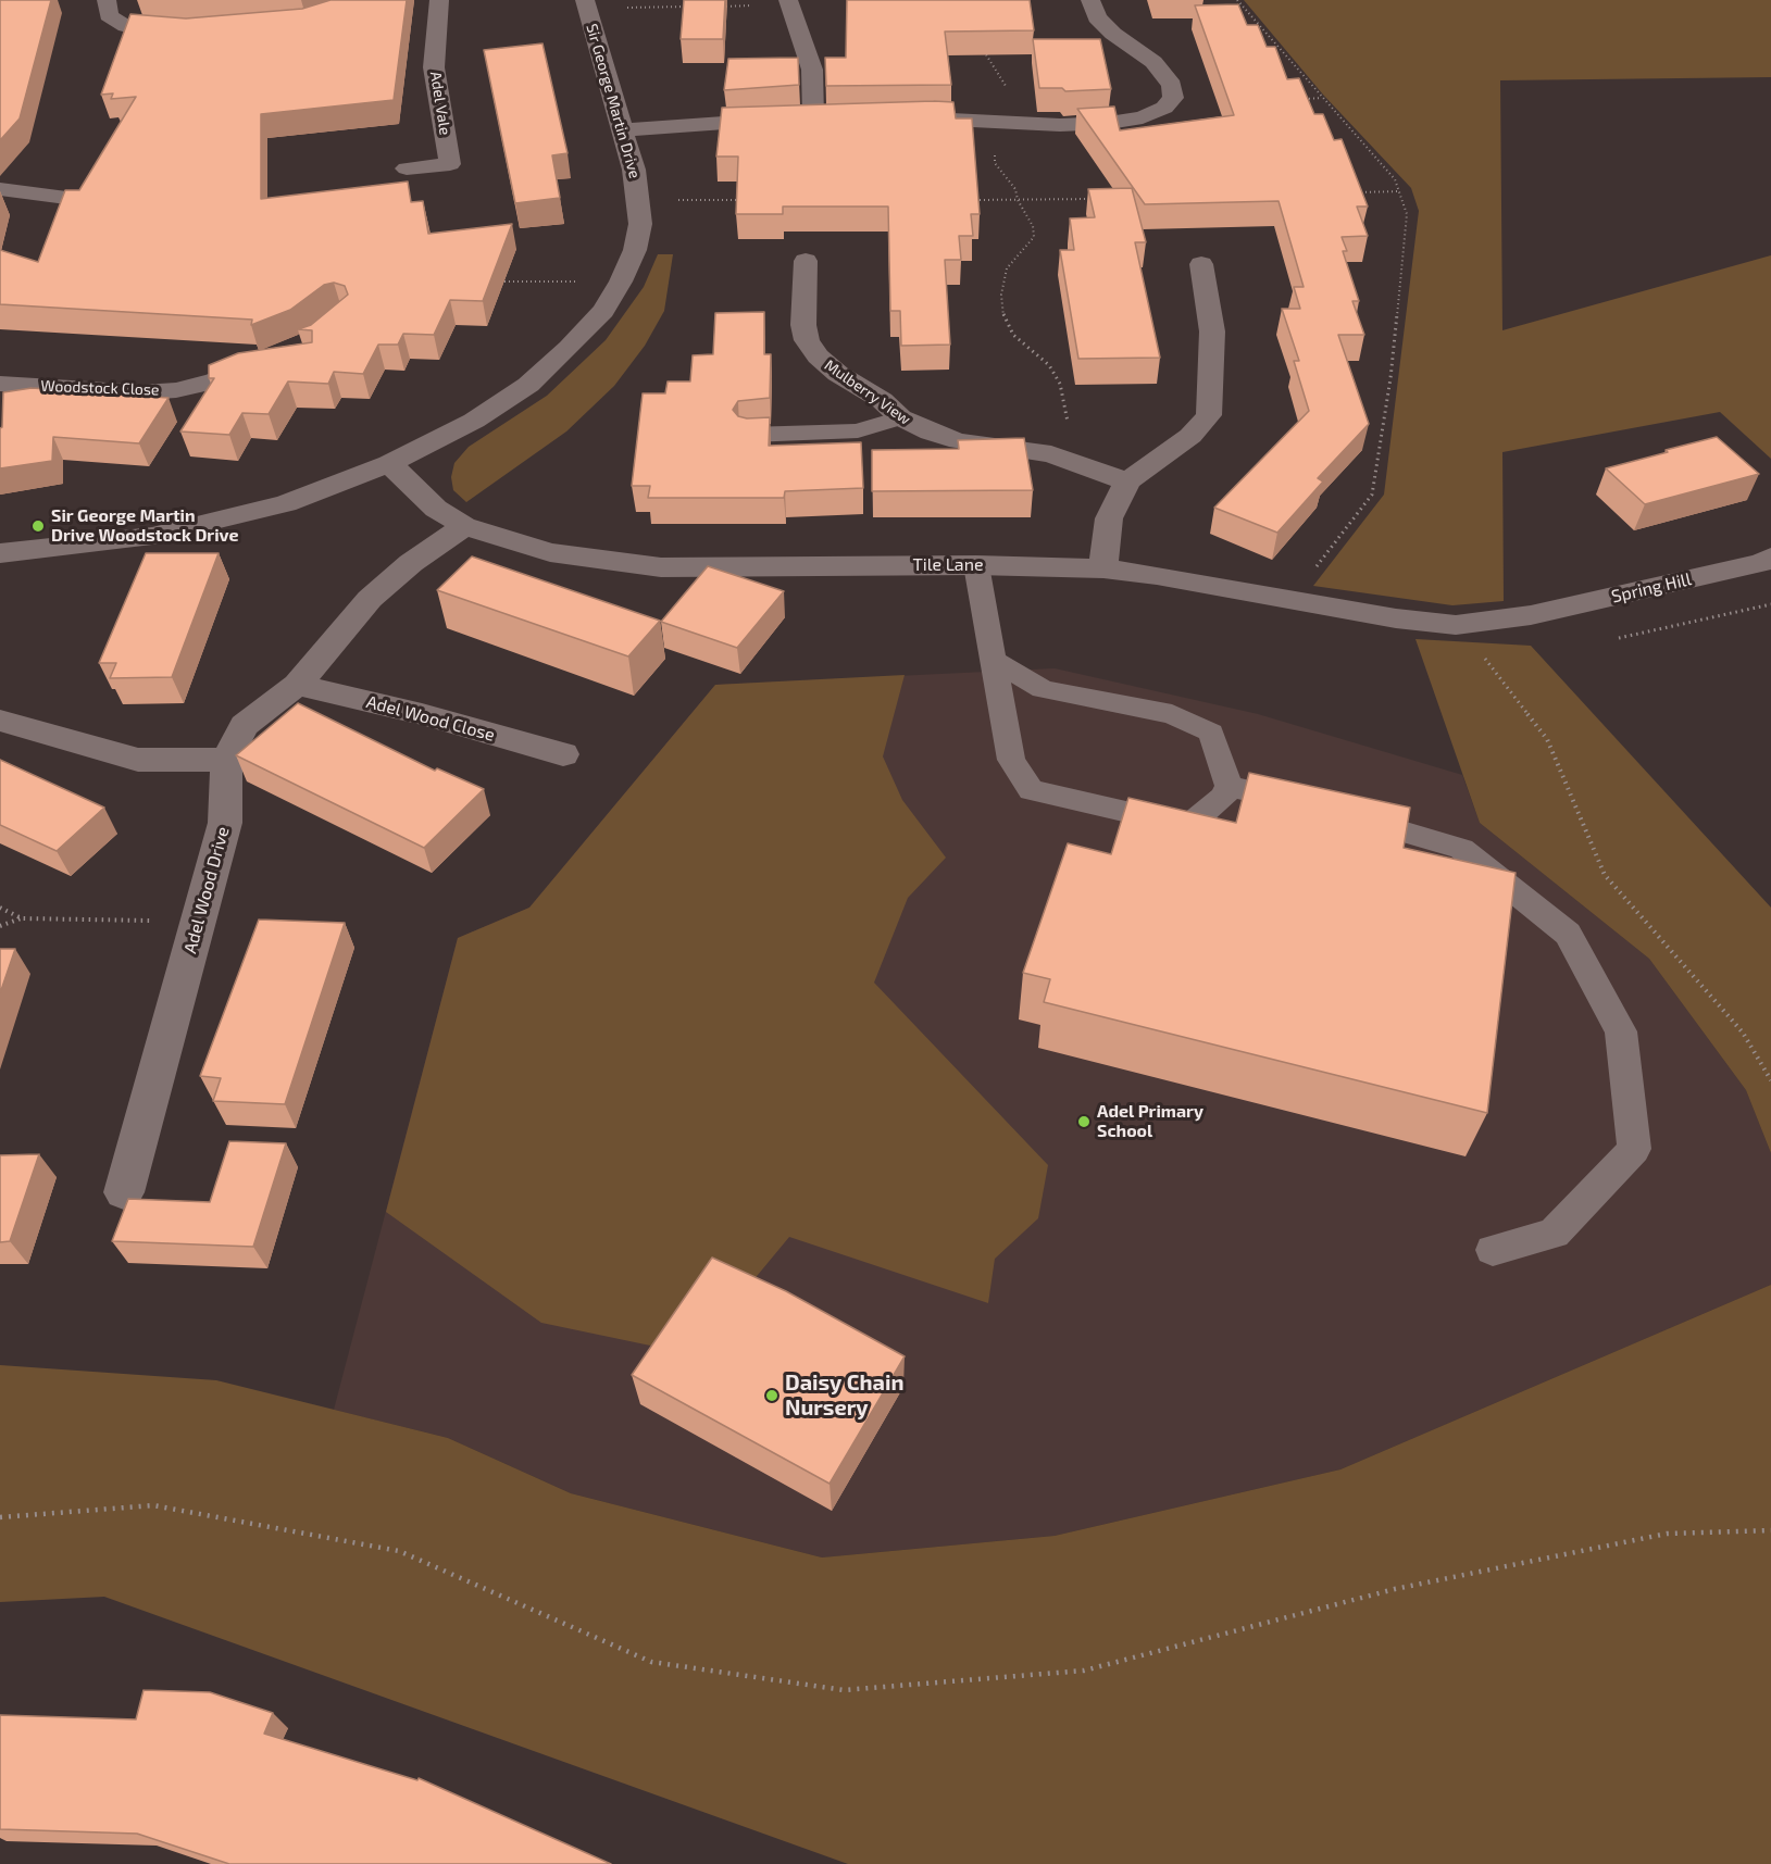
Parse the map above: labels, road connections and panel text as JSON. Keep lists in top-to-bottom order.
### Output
{
  "streets": {
    "street": [
      "Sir George Martin Drive",
      "Adel Vale",
      "Woodstock Close",
      "Mulberry View",
      "Tile Lane",
      "Spring Hill",
      "Adel Wood Close",
      "Adel Wood Drive"
    ]
  },
  "crossings": [
    ["Sir George Martin Drive", "Tile Lane"],
    ["Tile Lane", "Spring Hill"],
    ["Tile Lane", "Adel Wood Drive"],
    ["Adel Wood Close", "Adel Wood Drive"]
  ],
  "places": ["Sir George Martin Drive Woodstock Drive", "Adel Primary School", "Daisy Chain Nursery"]
}
